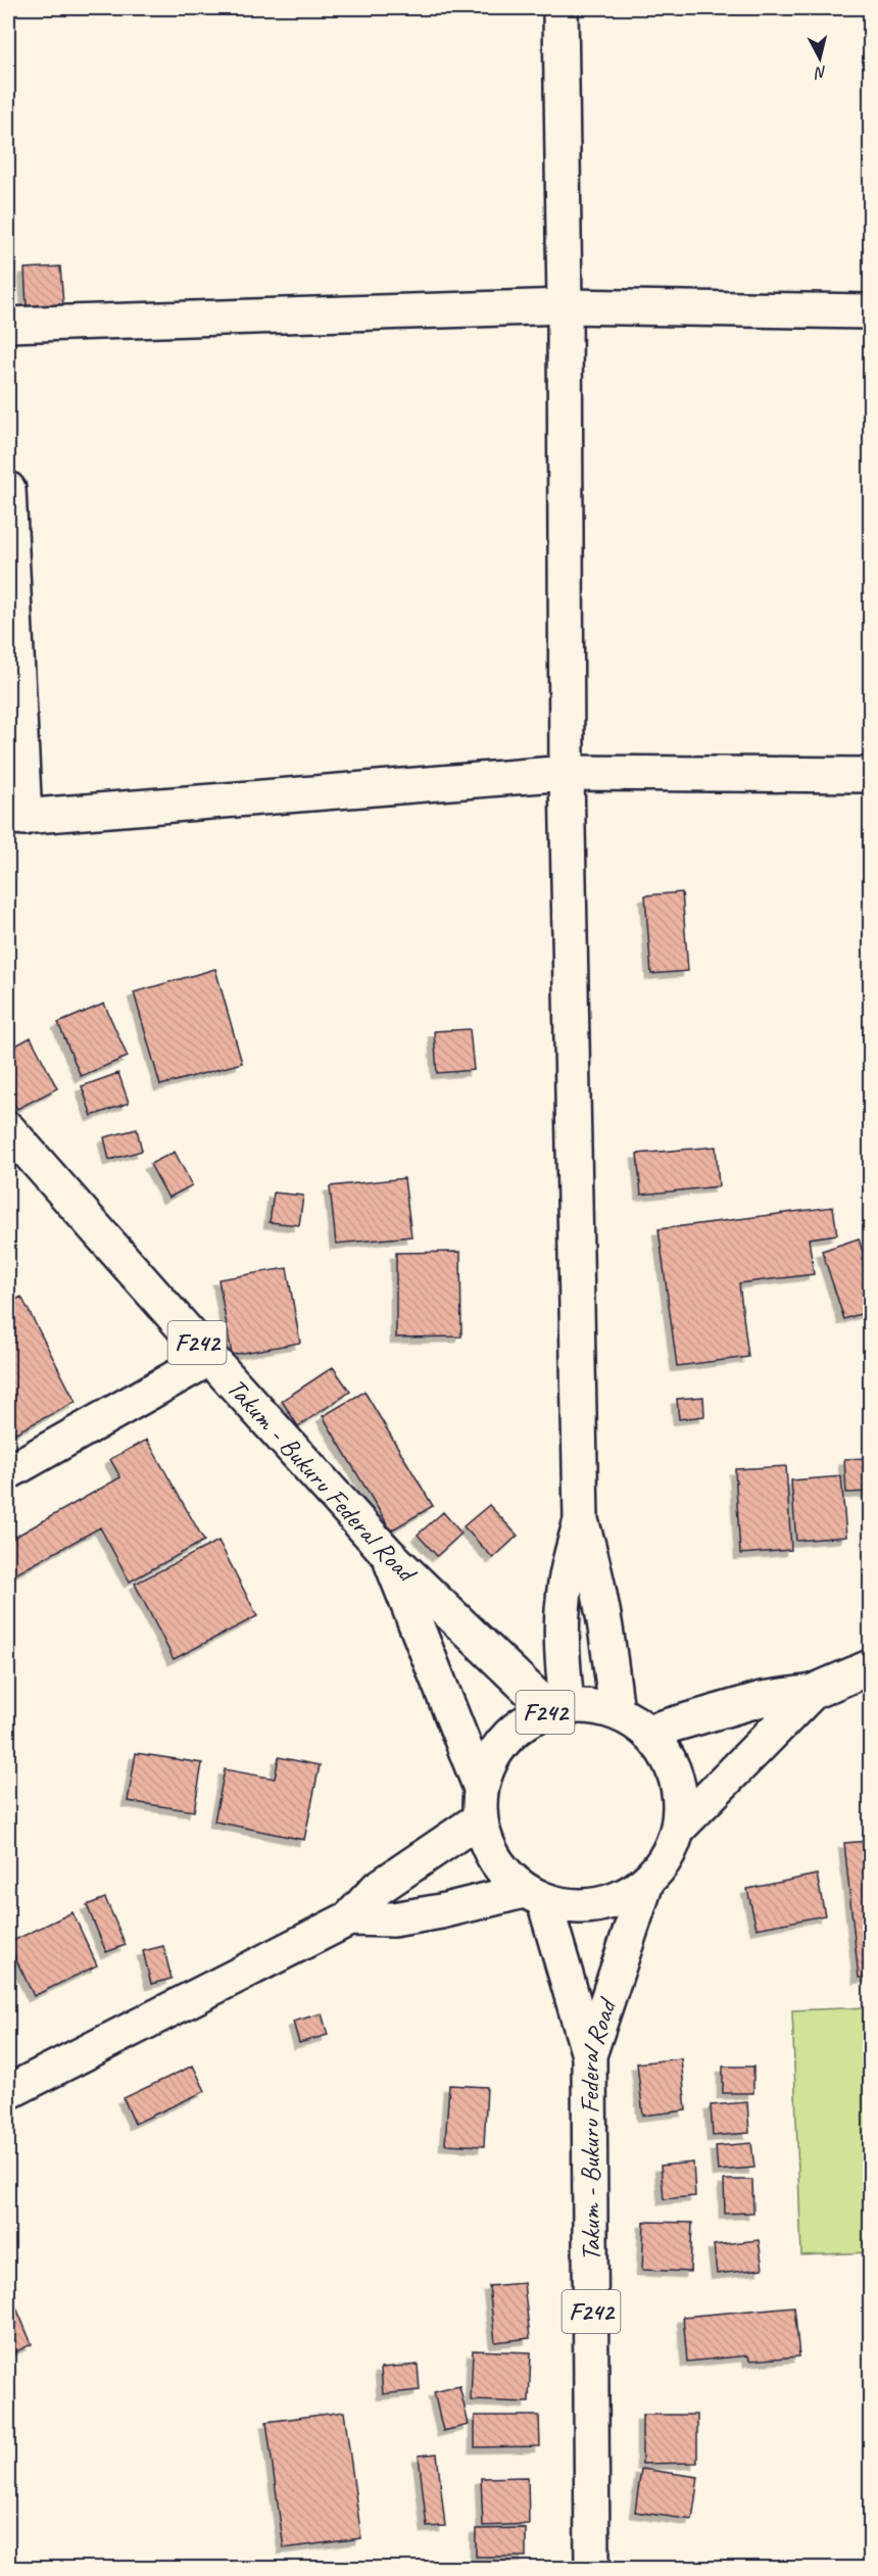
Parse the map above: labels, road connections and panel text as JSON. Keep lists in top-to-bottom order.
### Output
{
  "streets": {
    "street": ["F242", "Takum - Bukuru Federal Road"]
  },
  "crossings": [
    ["F242", "Takum - Bukuru Federal Road"]
  ],
  "north": "bottom"
}
